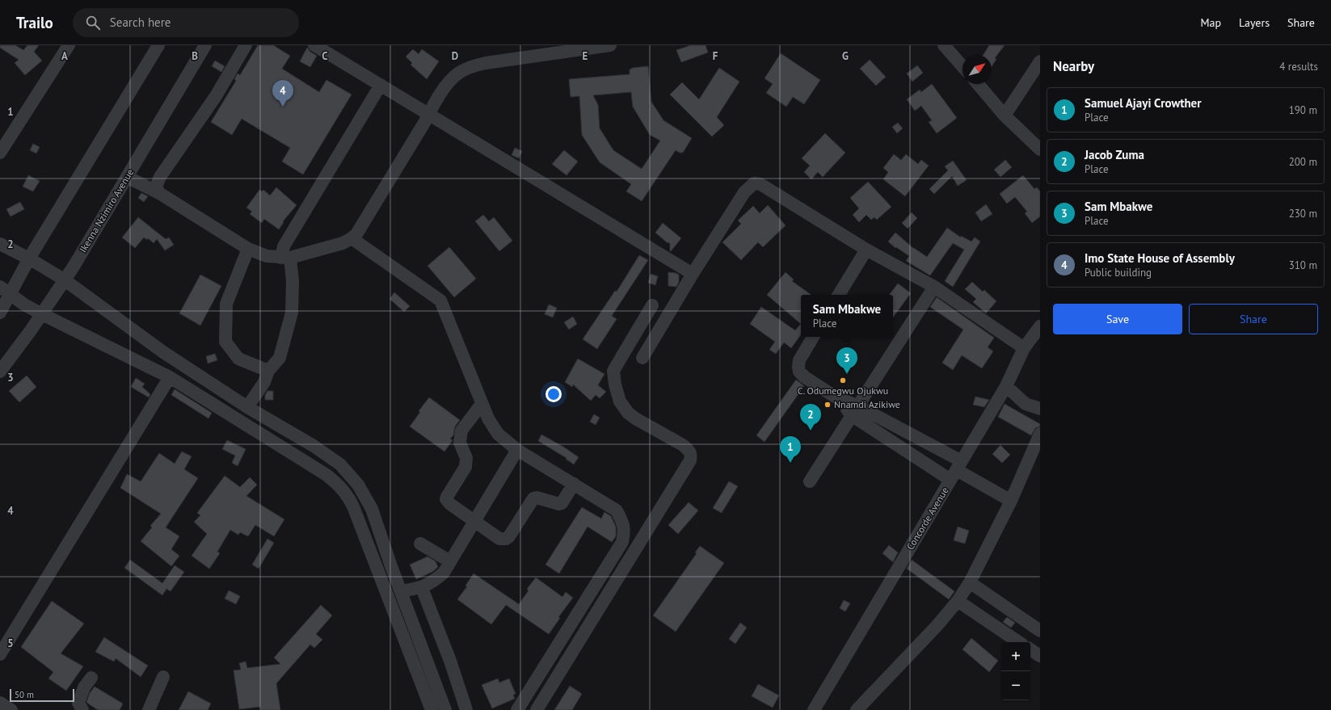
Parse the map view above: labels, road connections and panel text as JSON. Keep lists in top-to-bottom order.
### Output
{
  "streets": {
    "street": ["Ikenna Nzimiro Avenue", "Concorde Avenue"]
  },
  "places": ["C. Odumegwu Ojukwu", "Nnamdi Azikiwe"],
  "scale_bar": "50 m",
  "north": "top right",
  "page": {
    "header": "Trailo",
    "search": "Search here",
    "nav": ["Map", "Layers", "Share"],
    "heading": ["Nearby", "4 results"],
    "pins": [
      "4",
      "3",
      "2",
      "1"
    ],
    "list": [
      {
        "mark": "1",
        "name": "Samuel Ajayi Crowther",
        "note": "Place",
        "value": "190 m"
      },
      {
        "mark": "2",
        "name": "Jacob Zuma",
        "note": "Place",
        "value": "200 m"
      },
      {
        "mark": "3",
        "name": "Sam Mbakwe",
        "note": "Place",
        "value": "230 m"
      },
      {
        "mark": "4",
        "name": "Imo State House of Assembly",
        "note": "Public building",
        "value": "310 m"
      }
    ],
    "buttons": ["Save", "Share"],
    "popup": ["Sam Mbakwe", "Place"],
    "map_buttons": ["+", "−"],
    "scale": "50 m"
  },
  "grid": {
    "columns": [
      "A",
      "B",
      "C",
      "D",
      "E",
      "F",
      "G"
    ],
    "rows": [
      "1",
      "2",
      "3",
      "4",
      "5"
    ]
  }
}
